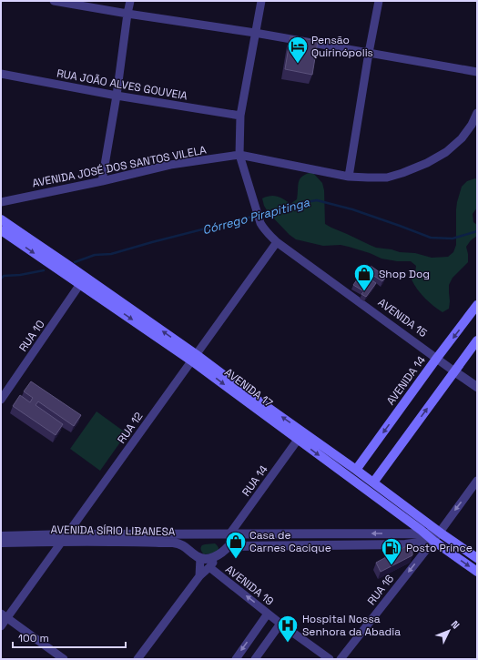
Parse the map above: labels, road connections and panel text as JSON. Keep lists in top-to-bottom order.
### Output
{
  "streets": {
    "main road": ["AVENIDA 14", "AVENIDA 17"],
    "street": [
      "RUA JOÃO ALVES GOUVEIA",
      "AVENIDA JOSÉ DOS SANTOS VILELA",
      "AVENIDA 15",
      "RUA 10",
      "RUA 12",
      "RUA 14",
      "AVENIDA SÍRIO LIBANESA",
      "AVENIDA 19",
      "RUA 16"
    ]
  },
  "crossings": [
    ["RUA JOÃO ALVES GOUVEIA", "AVENIDA 15"],
    ["AVENIDA JOSÉ DOS SANTOS VILELA", "AVENIDA 15"],
    ["AVENIDA 15", "AVENIDA 14"],
    ["AVENIDA 15", "RUA 12"],
    ["RUA 10", "AVENIDA 17"],
    ["AVENIDA 14", "AVENIDA 17"],
    ["AVENIDA 17", "RUA 12"],
    ["AVENIDA 17", "RUA 14"],
    ["AVENIDA 17", "AVENIDA SÍRIO LIBANESA"],
    ["AVENIDA 17", "RUA 16"],
    ["RUA 12", "AVENIDA SÍRIO LIBANESA"],
    ["RUA 14", "AVENIDA SÍRIO LIBANESA"],
    ["AVENIDA SÍRIO LIBANESA", "RUA 16"]
  ],
  "one_way": ["AVENIDA 19", "RUA 16"],
  "water": ["Córrego Pirapitinga"],
  "places": {
    "hotel": ["Pensão Quirinópolis"],
    "shop": ["Shop Dog", "Casa de Carnes Cacique"],
    "fuel station": ["Posto Prince"],
    "hospital": ["Hospital Nossa Senhora da Abadia"]
  },
  "scale_bar": "100 m",
  "north": "top right"
}
